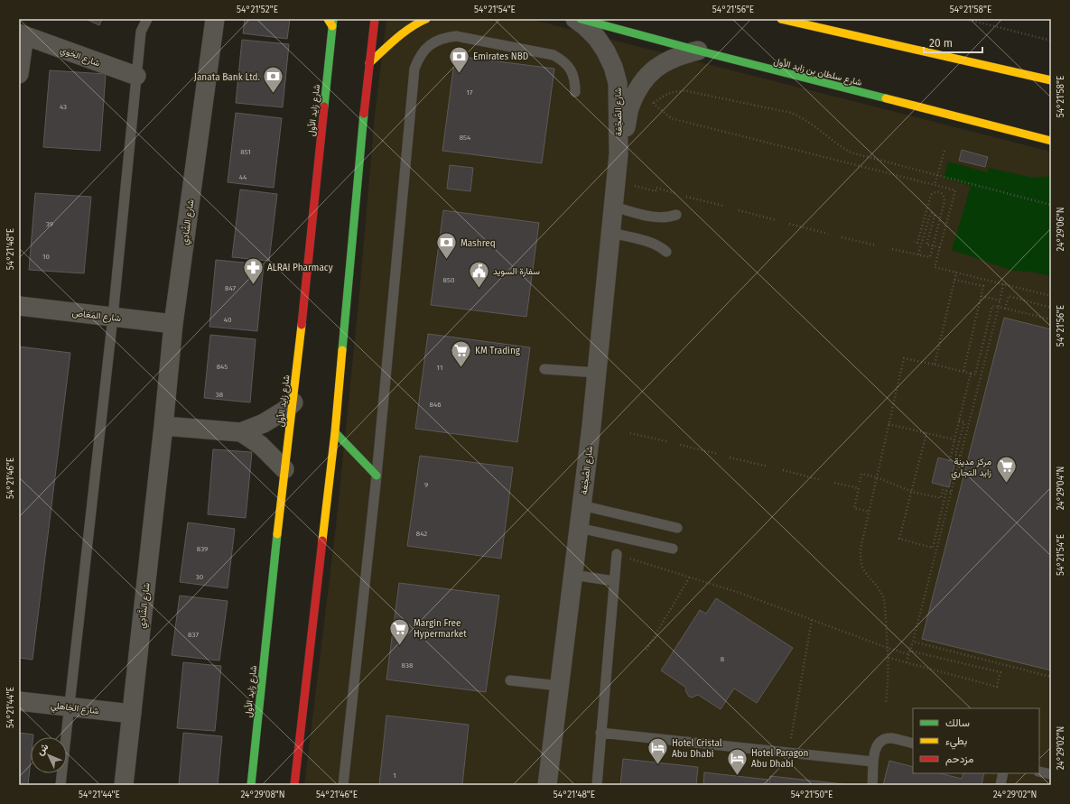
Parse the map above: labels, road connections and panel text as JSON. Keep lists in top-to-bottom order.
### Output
{
  "streets": {
    "main road": ["شارع سلطان بن زايد الأول", "شارع زايد الأول"],
    "street": [
      "شارع الخوَي",
      "شارع الصَّجْعَة",
      "شارع الشَّادِي",
      "شارع المَغاص",
      "شارع الجَاهلِي"
    ]
  },
  "crossings": [
    ["شارع سلطان بن زايد الأول", "شارع الصَّجْعَة"],
    ["شارع الشَّادِي", "شارع المَغاص"],
    ["شارع الشَّادِي", "شارع الجَاهلِي"]
  ],
  "places": {
    "bank": ["Emirates NBD", "Janata Bank Ltd.", "Mashreq"],
    "pharmacy": ["ALRAI Pharmacy"],
    "public building": ["سفارة السويد"],
    "supermarket": ["KM Trading", "مركز مدينة زايد التجاري", "Margin Free Hypermarket"],
    "hotel": ["Hotel Cristal Abu Dhabi", "Hotel Paragon Abu Dhabi"]
  },
  "house_numbers": [
    "17",
    "43",
    "854",
    "851",
    "44",
    "39",
    "10",
    "850",
    "847",
    "40",
    "845",
    "11",
    "38",
    "846",
    "9",
    "842",
    "839",
    "30",
    "837",
    "8",
    "838",
    "1"
  ],
  "legend": ["سالك", "بطيء", "مزدحم"],
  "scale_bar": "20 m",
  "north": "top left",
  "coordinates": [
    "54°21'52\"E",
    "54°21'54\"E",
    "54°21'56\"E",
    "54°21'58\"E",
    "24°29'06\"N",
    "54°21'48\"E",
    "54°21'46\"E",
    "24°29'04\"N",
    "54°21'44\"E",
    "24°29'02\"N",
    "24°29'08\"N",
    "54°21'50\"E"
  ]
}
